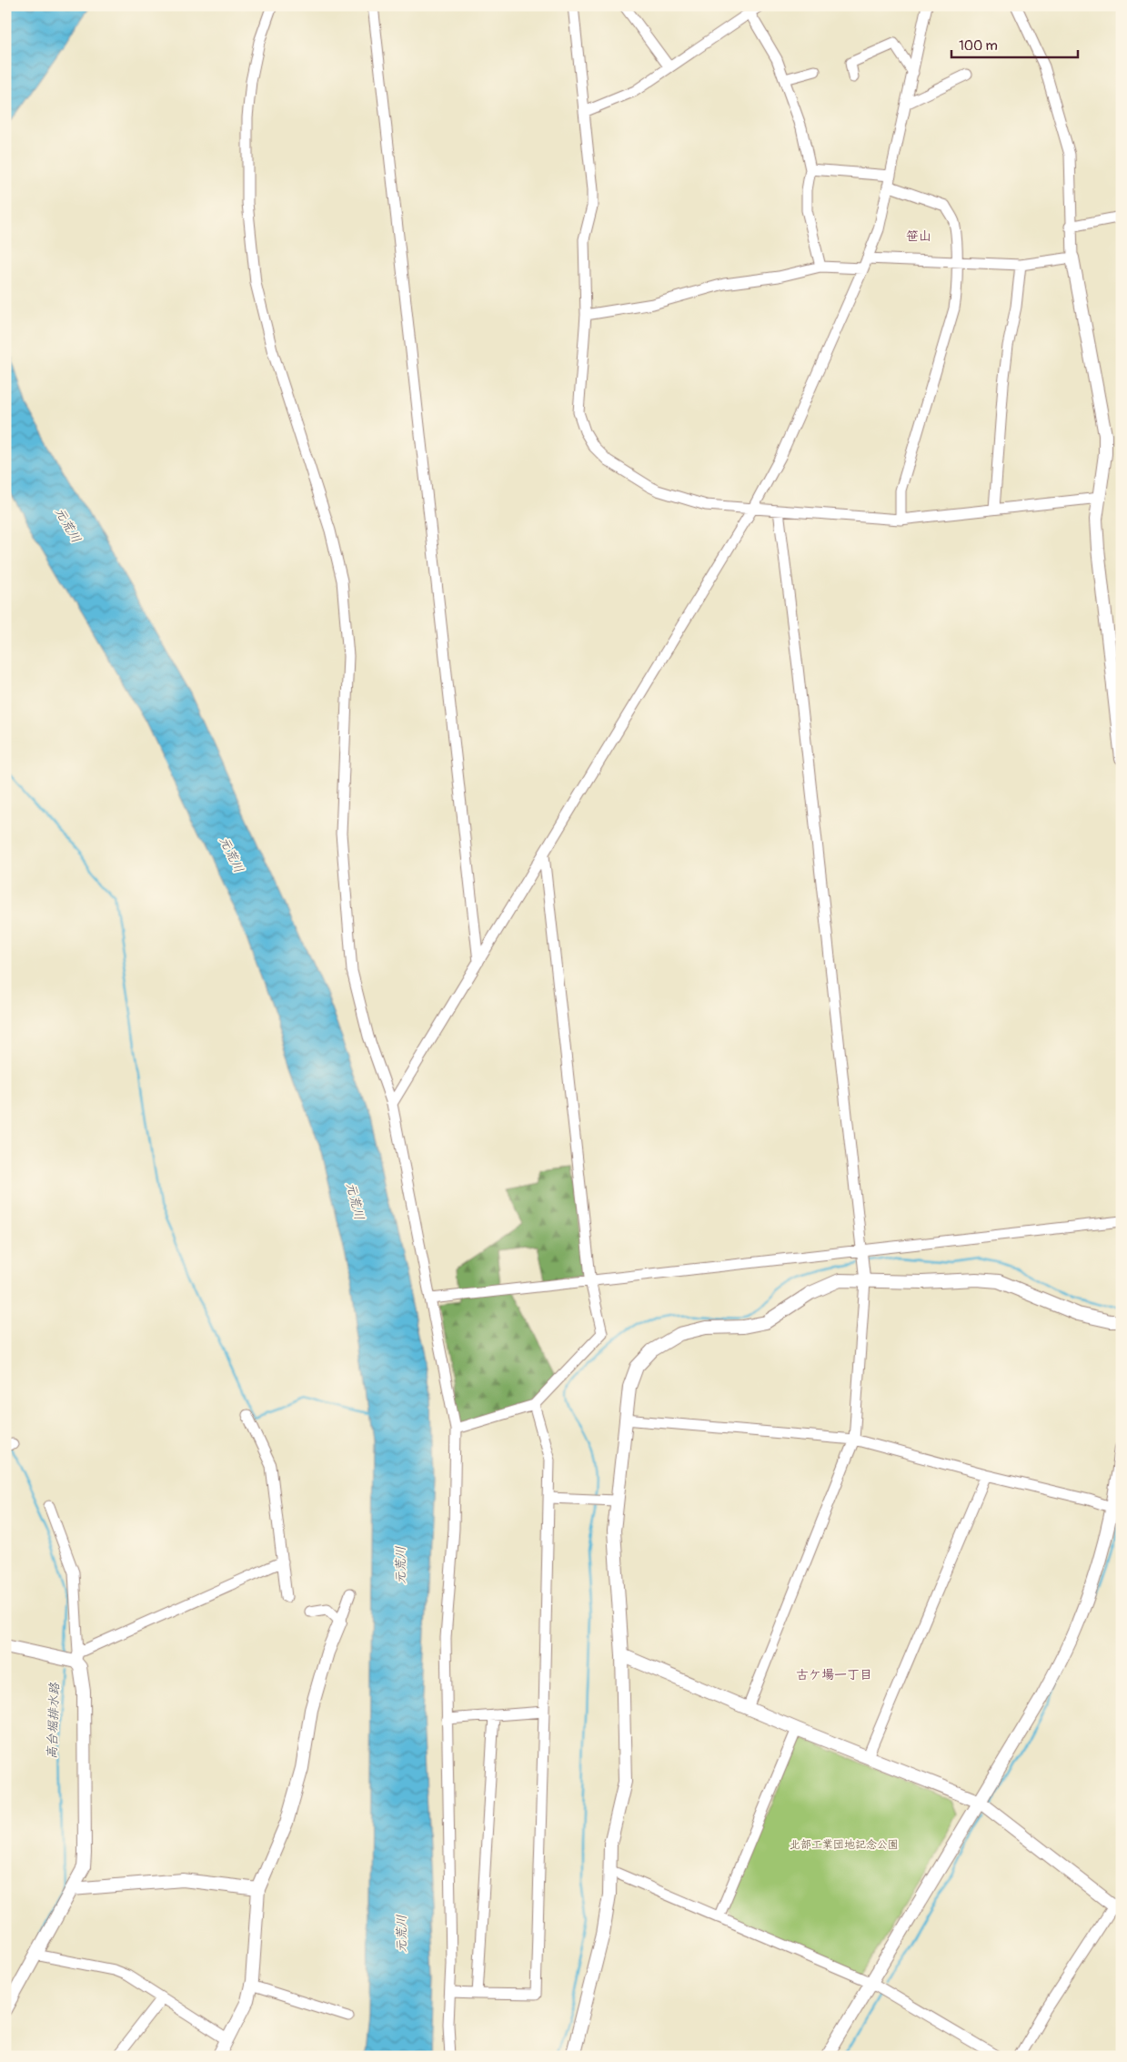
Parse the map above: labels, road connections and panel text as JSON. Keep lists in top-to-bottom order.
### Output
{
  "districts": ["笹山", "古ケ場一丁目"],
  "water": ["元荒川", "高台堀排水路"],
  "parks": ["北部工業団地記念公園"],
  "scale_bar": "100 m"
}
